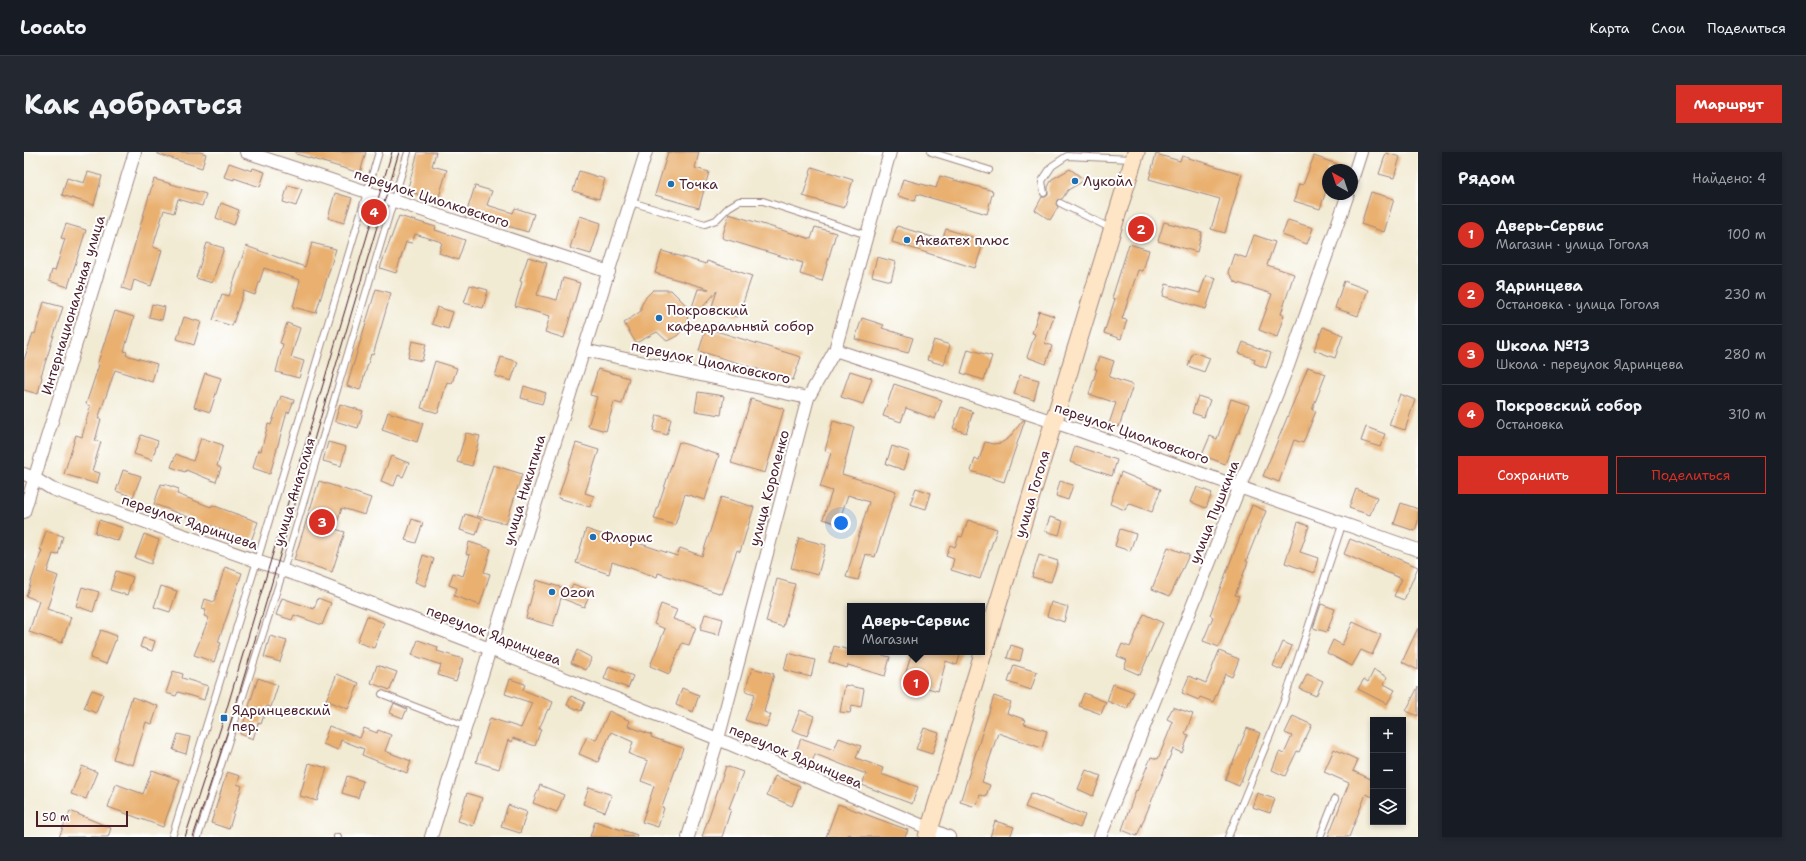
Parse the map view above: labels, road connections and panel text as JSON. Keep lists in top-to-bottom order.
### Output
{
  "streets": {
    "street": [
      "переулок Циолковского",
      "Интернациональная улица",
      "улица Короленко",
      "улица Никитина",
      "улица Гоголя",
      "улица Пушкина",
      "переулок Ядринцева"
    ],
    "lane": ["улица Анатолия"]
  },
  "crossings": [
    ["переулок Циолковского", "улица Короленко"],
    ["переулок Циолковского", "улица Никитина"],
    ["переулок Циолковского", "улица Анатолия"],
    ["переулок Циолковского", "улица Гоголя"],
    ["переулок Циолковского", "улица Пушкина"],
    ["Интернациональная улица", "переулок Ядринцева"],
    ["улица Короленко", "переулок Ядринцева"],
    ["улица Никитина", "переулок Ядринцева"],
    ["улица Анатолия", "переулок Ядринцева"],
    ["улица Гоголя", "переулок Ядринцева"]
  ],
  "places": {
    "other": [
      "Лукойл",
      "Точка",
      "Акватех плюс",
      "Покровский кафедральный собор",
      "Флорис",
      "Ozon"
    ],
    "transit": ["Ядринцевский пер."]
  },
  "scale_bar": "50 m",
  "north": "top left",
  "page": {
    "header": "Locato",
    "nav": ["Карта", "Слои", "Поделиться"],
    "title": "Как добраться",
    "buttons": [
      "Маршрут",
      ["Сохранить", "Поделиться"]
    ],
    "heading": ["Рядом", "Найдено: 4"],
    "pins": [
      "4",
      "2",
      "3",
      "1"
    ],
    "list": [
      {
        "mark": "1",
        "name": "Дверь-Сервис",
        "note": "Магазин · улица Гоголя",
        "value": "100 m"
      },
      {
        "mark": "2",
        "name": "Ядринцева",
        "note": "Остановка · улица Гоголя",
        "value": "230 m"
      },
      {
        "mark": "3",
        "name": "Школа №13",
        "note": "Школа · переулок Ядринцева",
        "value": "280 m"
      },
      {
        "mark": "4",
        "name": "Покровский собор",
        "note": "Остановка",
        "value": "310 m"
      }
    ],
    "popup": ["Дверь-Сервис", "Магазин"],
    "map_buttons": ["+", "−"],
    "scale": "50 m"
  }
}
